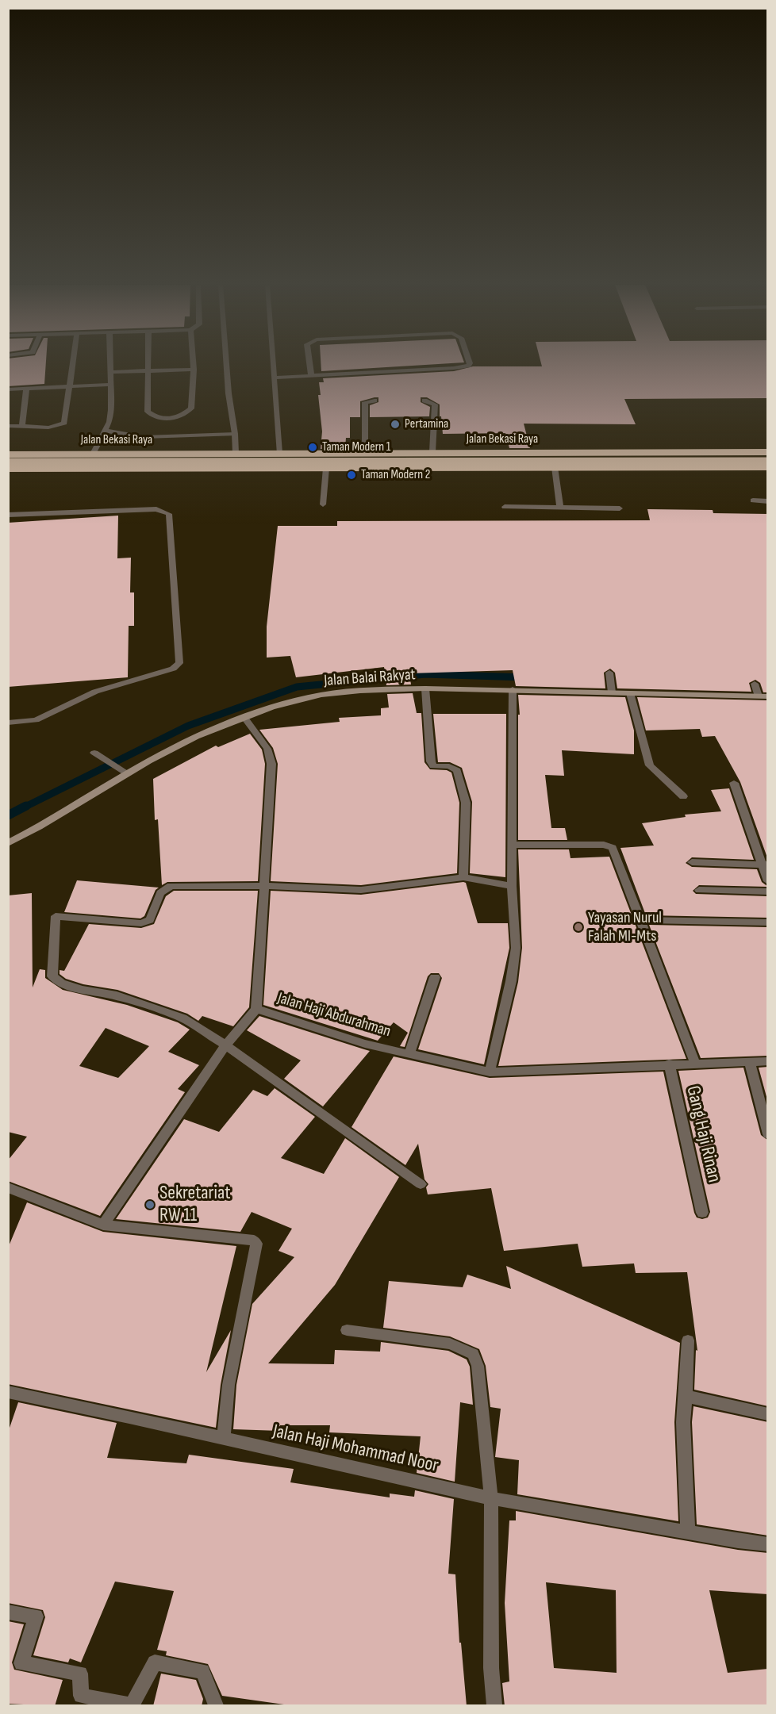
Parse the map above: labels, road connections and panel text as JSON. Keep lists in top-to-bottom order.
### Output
{
  "streets": {
    "highway": ["Jalan Bekasi Raya"],
    "street": [
      "Jalan Balai Rakyat",
      "Jalan Haji Abdurahman",
      "Gang Haji Rinan",
      "Jalan Haji Mohammad Noor"
    ]
  },
  "crossings": [
    ["Jalan Haji Abdurahman", "Gang Haji Rinan"]
  ],
  "places": [
    "Pertamina",
    "Taman Modern 1",
    "Taman Modern 2",
    "Yayasan Nurul Falah MI-Mts",
    "Sekretariat RW 11"
  ]
}
